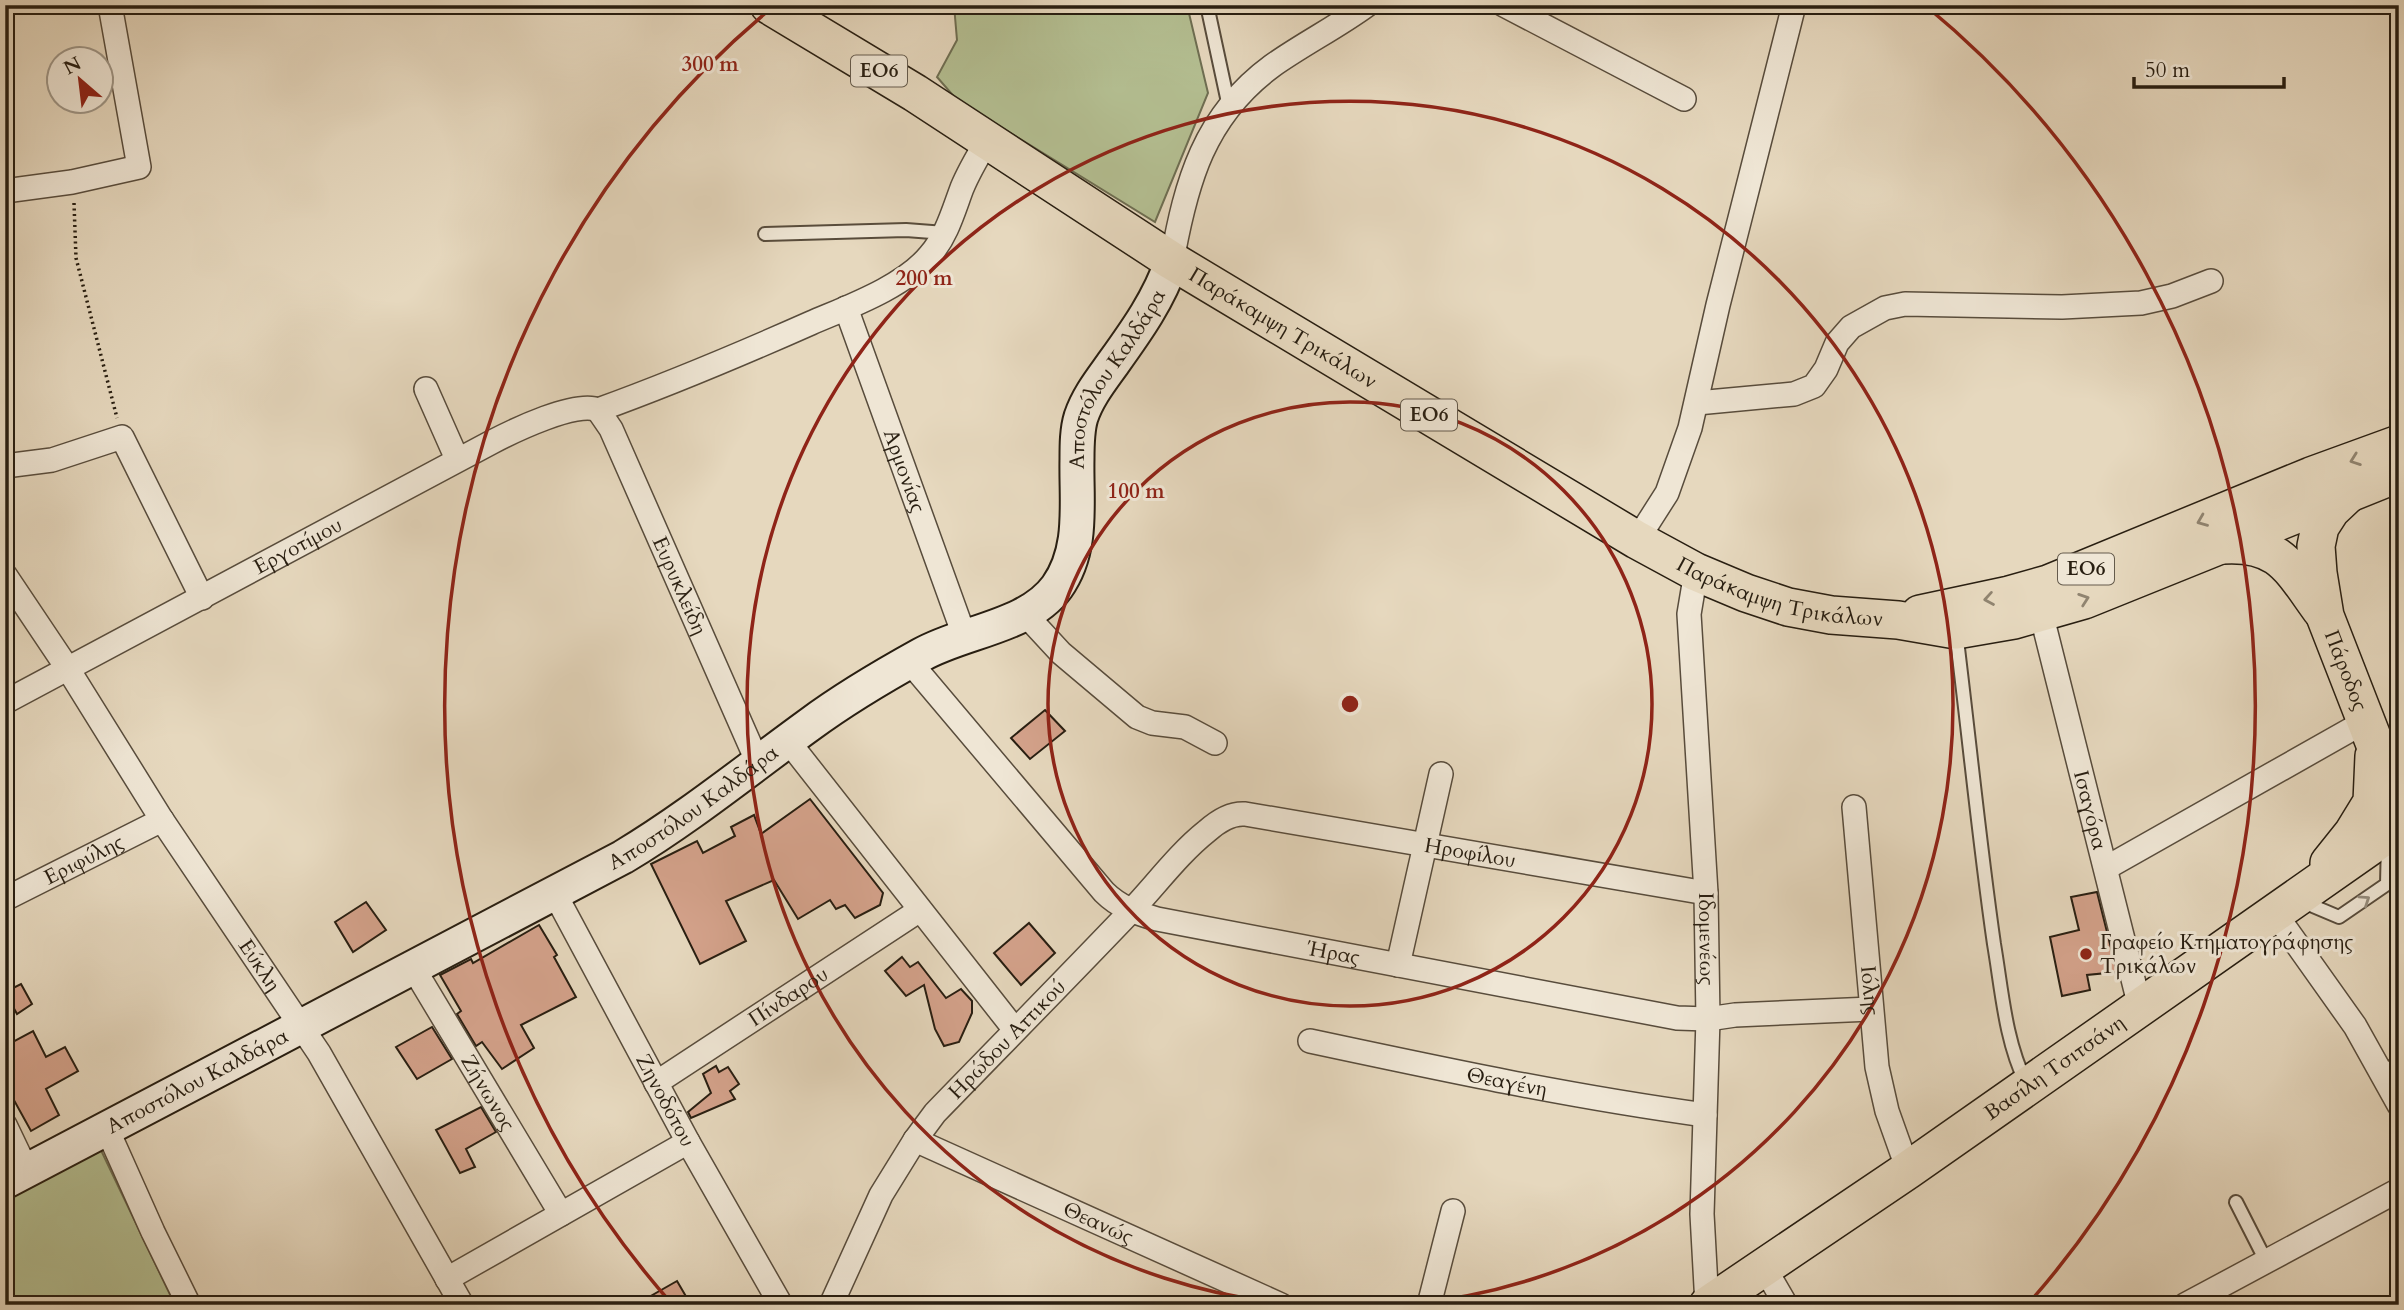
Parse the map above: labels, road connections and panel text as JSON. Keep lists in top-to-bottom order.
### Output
{
  "streets": {
    "main road": [
      "ΕΟ6",
      "Παράκαμψη Τρικάλων",
      "Πάροδος",
      "Βασίλη Τσιτσάνη"
    ],
    "street": [
      "Αποστόλου Καλδάρα",
      "Αρμονίας",
      "Εργοτίμου",
      "Ευρυκλείδη",
      "Ισαγόρα",
      "Ηροφίλου",
      "Εριφύλης",
      "Ιδομενέως",
      "Ήρας",
      "Εύκλη",
      "Ιόλης",
      "Πίνδαρου",
      "Ηρώδου Αττικού",
      "Θεαγένη",
      "Ζήνωνος",
      "Ζηνοδότου",
      "Θεανώς"
    ]
  },
  "crossings": [
    ["Παράκαμψη Τρικάλων", "Αποστόλου Καλδάρα"],
    ["Παράκαμψη Τρικάλων", "Εργοτίμου"],
    ["Παράκαμψη Τρικάλων", "Ισαγόρα"],
    ["Παράκαμψη Τρικάλων", "Ιδομενέως"],
    ["Αποστόλου Καλδάρα", "Αρμονίας"],
    ["Αποστόλου Καλδάρα", "Ευρυκλείδη"],
    ["Αποστόλου Καλδάρα", "Ήρας"],
    ["Αποστόλου Καλδάρα", "Εύκλη"],
    ["Αποστόλου Καλδάρα", "Ζήνωνος"],
    ["Αποστόλου Καλδάρα", "Ζηνοδότου"],
    ["Αρμονίας", "Εργοτίμου"],
    ["Εργοτίμου", "Ευρυκλείδη"],
    ["Εργοτίμου", "Εύκλη"],
    ["Πάροδος", "Βασίλη Τσιτσάνη"],
    ["Ισαγόρα", "Βασίλη Τσιτσάνη"],
    ["Ηροφίλου", "Ιδομενέως"],
    ["Ηροφίλου", "Ηρώδου Αττικού"],
    ["Εριφύλης", "Εύκλη"],
    ["Ιδομενέως", "Ήρας"],
    ["Ιδομενέως", "Βασίλη Τσιτσάνη"],
    ["Ιδομενέως", "Θεαγένη"],
    ["Ήρας", "Ιόλης"],
    ["Ήρας", "Ηρώδου Αττικού"],
    ["Ιόλης", "Βασίλη Τσιτσάνη"],
    ["Πίνδαρου", "Ζηνοδότου"],
    ["Ηρώδου Αττικού", "Θεανώς"]
  ],
  "places": ["Γραφείο Κτηματογράφησης Τρικάλων"],
  "scale_bar": "50 m",
  "north": "top left",
  "rings": ["300 m", "200 m", "100 m"]
}
